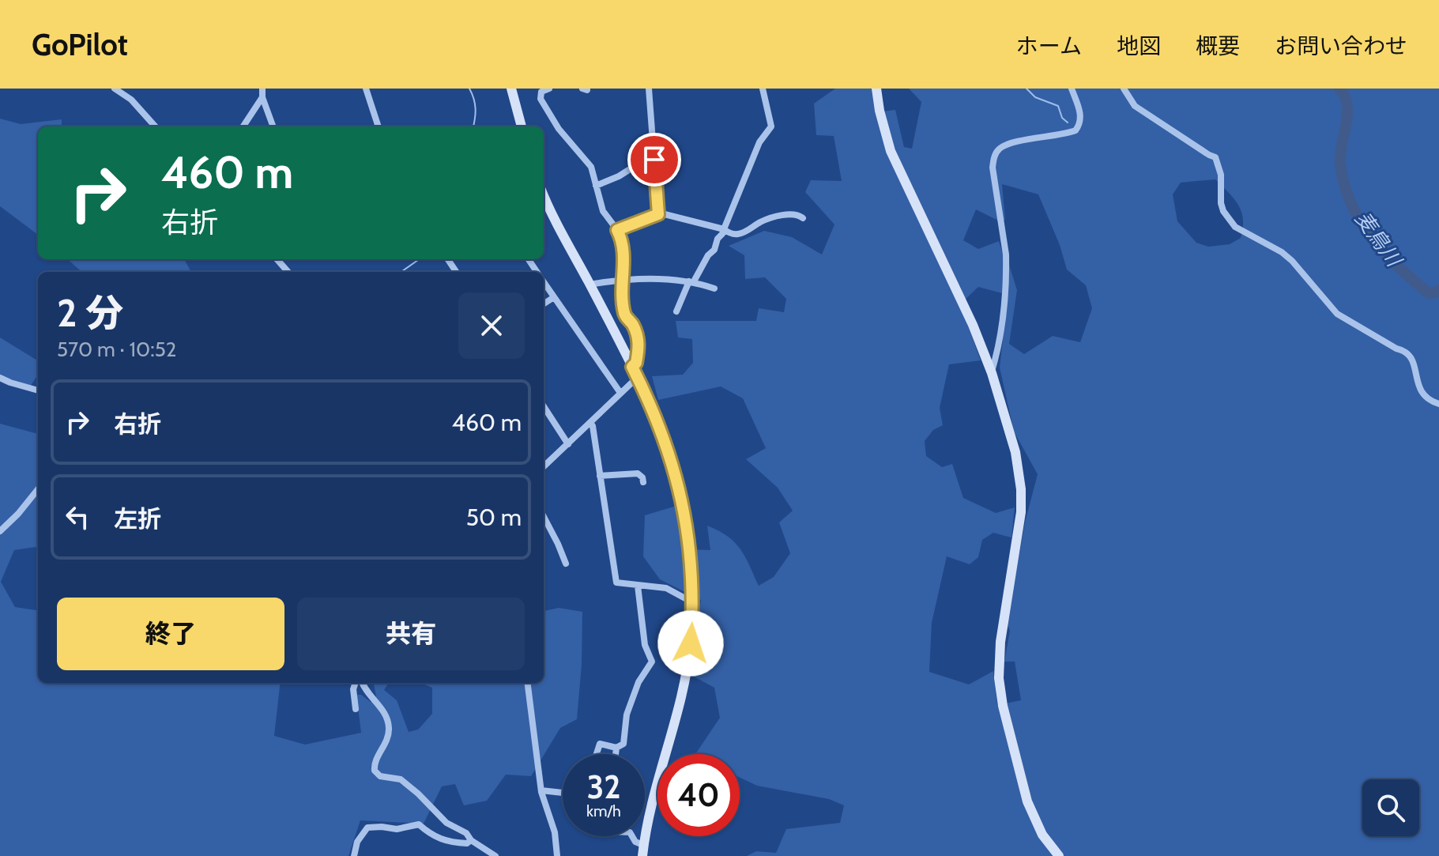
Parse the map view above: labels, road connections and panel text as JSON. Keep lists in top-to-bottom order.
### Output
{
  "water": ["麦鳥川"],
  "page": {
    "header": "GoPilot",
    "nav": [
      "ホーム",
      "地図",
      "概要",
      "お問い合わせ"
    ],
    "turn": ["460 m", "右折"],
    "heading": ["2 分", "570 m · 10:52"],
    "list": [
      {
        "name": "右折",
        "value": "460 m"
      },
      {
        "name": "左折",
        "value": "50 m"
      }
    ],
    "buttons": ["終了", "共有"],
    "speed": "32 km/h",
    "limit": "40"
  }
}
